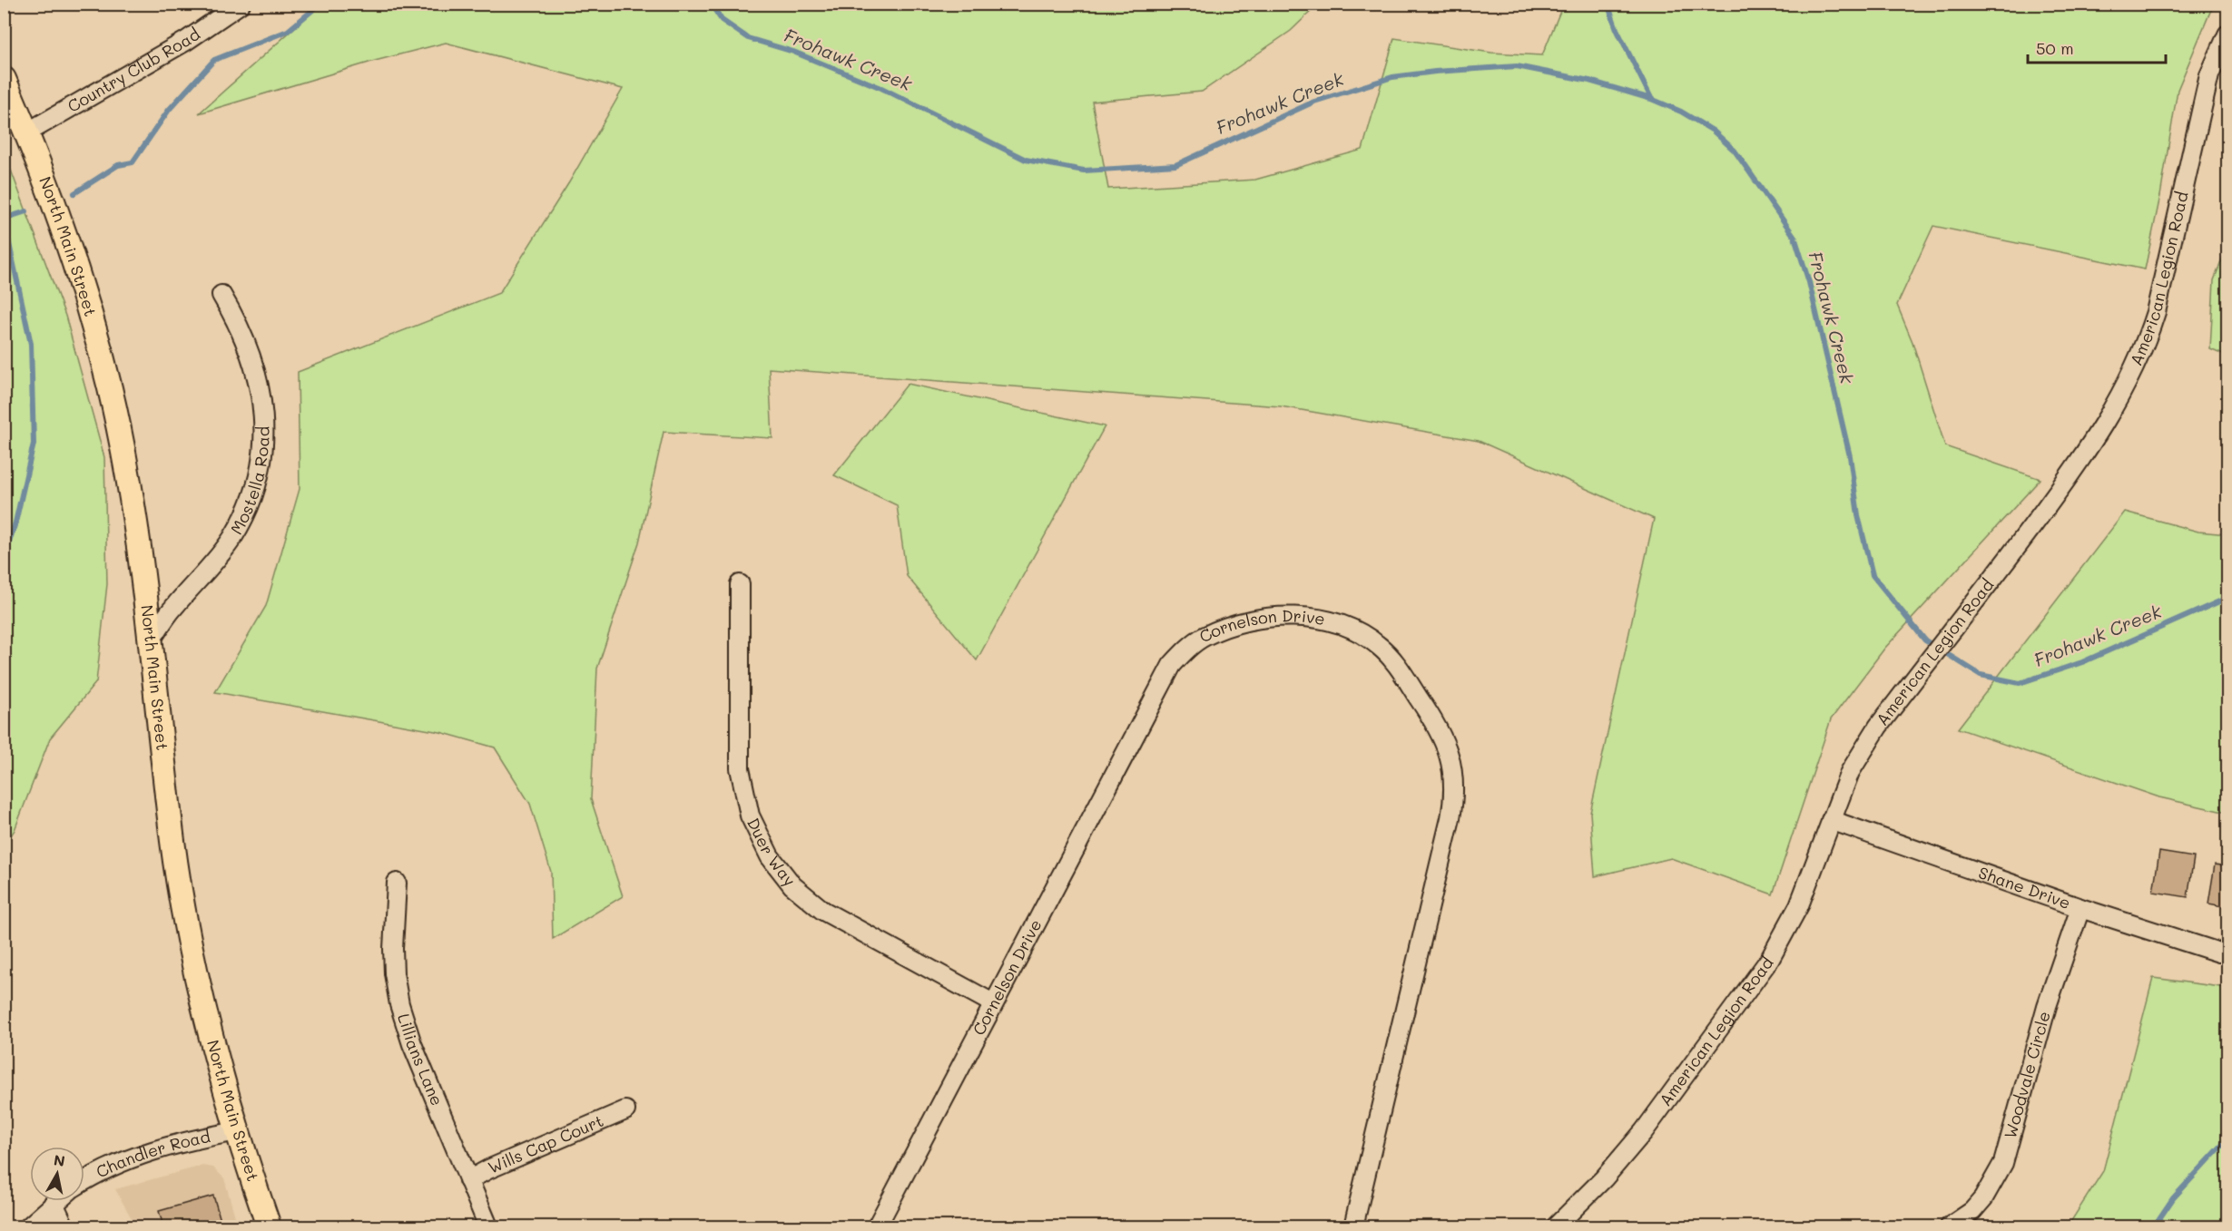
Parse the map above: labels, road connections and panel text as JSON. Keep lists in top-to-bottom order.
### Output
{
  "streets": {
    "main road": ["North Main Street"],
    "street": [
      "Country Club Road",
      "American Legion Road",
      "Mostella Road",
      "Cornelson Drive",
      "Duer Way",
      "Shane Drive",
      "Lillians Lane",
      "Woodvale Circle",
      "Wills Cap Court",
      "Chandler Road"
    ]
  },
  "crossings": [
    ["Country Club Road", "North Main Street"],
    ["North Main Street", "Mostella Road"],
    ["North Main Street", "Chandler Road"],
    ["American Legion Road", "Shane Drive"],
    ["Cornelson Drive", "Duer Way"],
    ["Shane Drive", "Woodvale Circle"],
    ["Lillians Lane", "Wills Cap Court"]
  ],
  "water": ["Frohawk Creek"],
  "scale_bar": "50 m",
  "north": "top"
}
